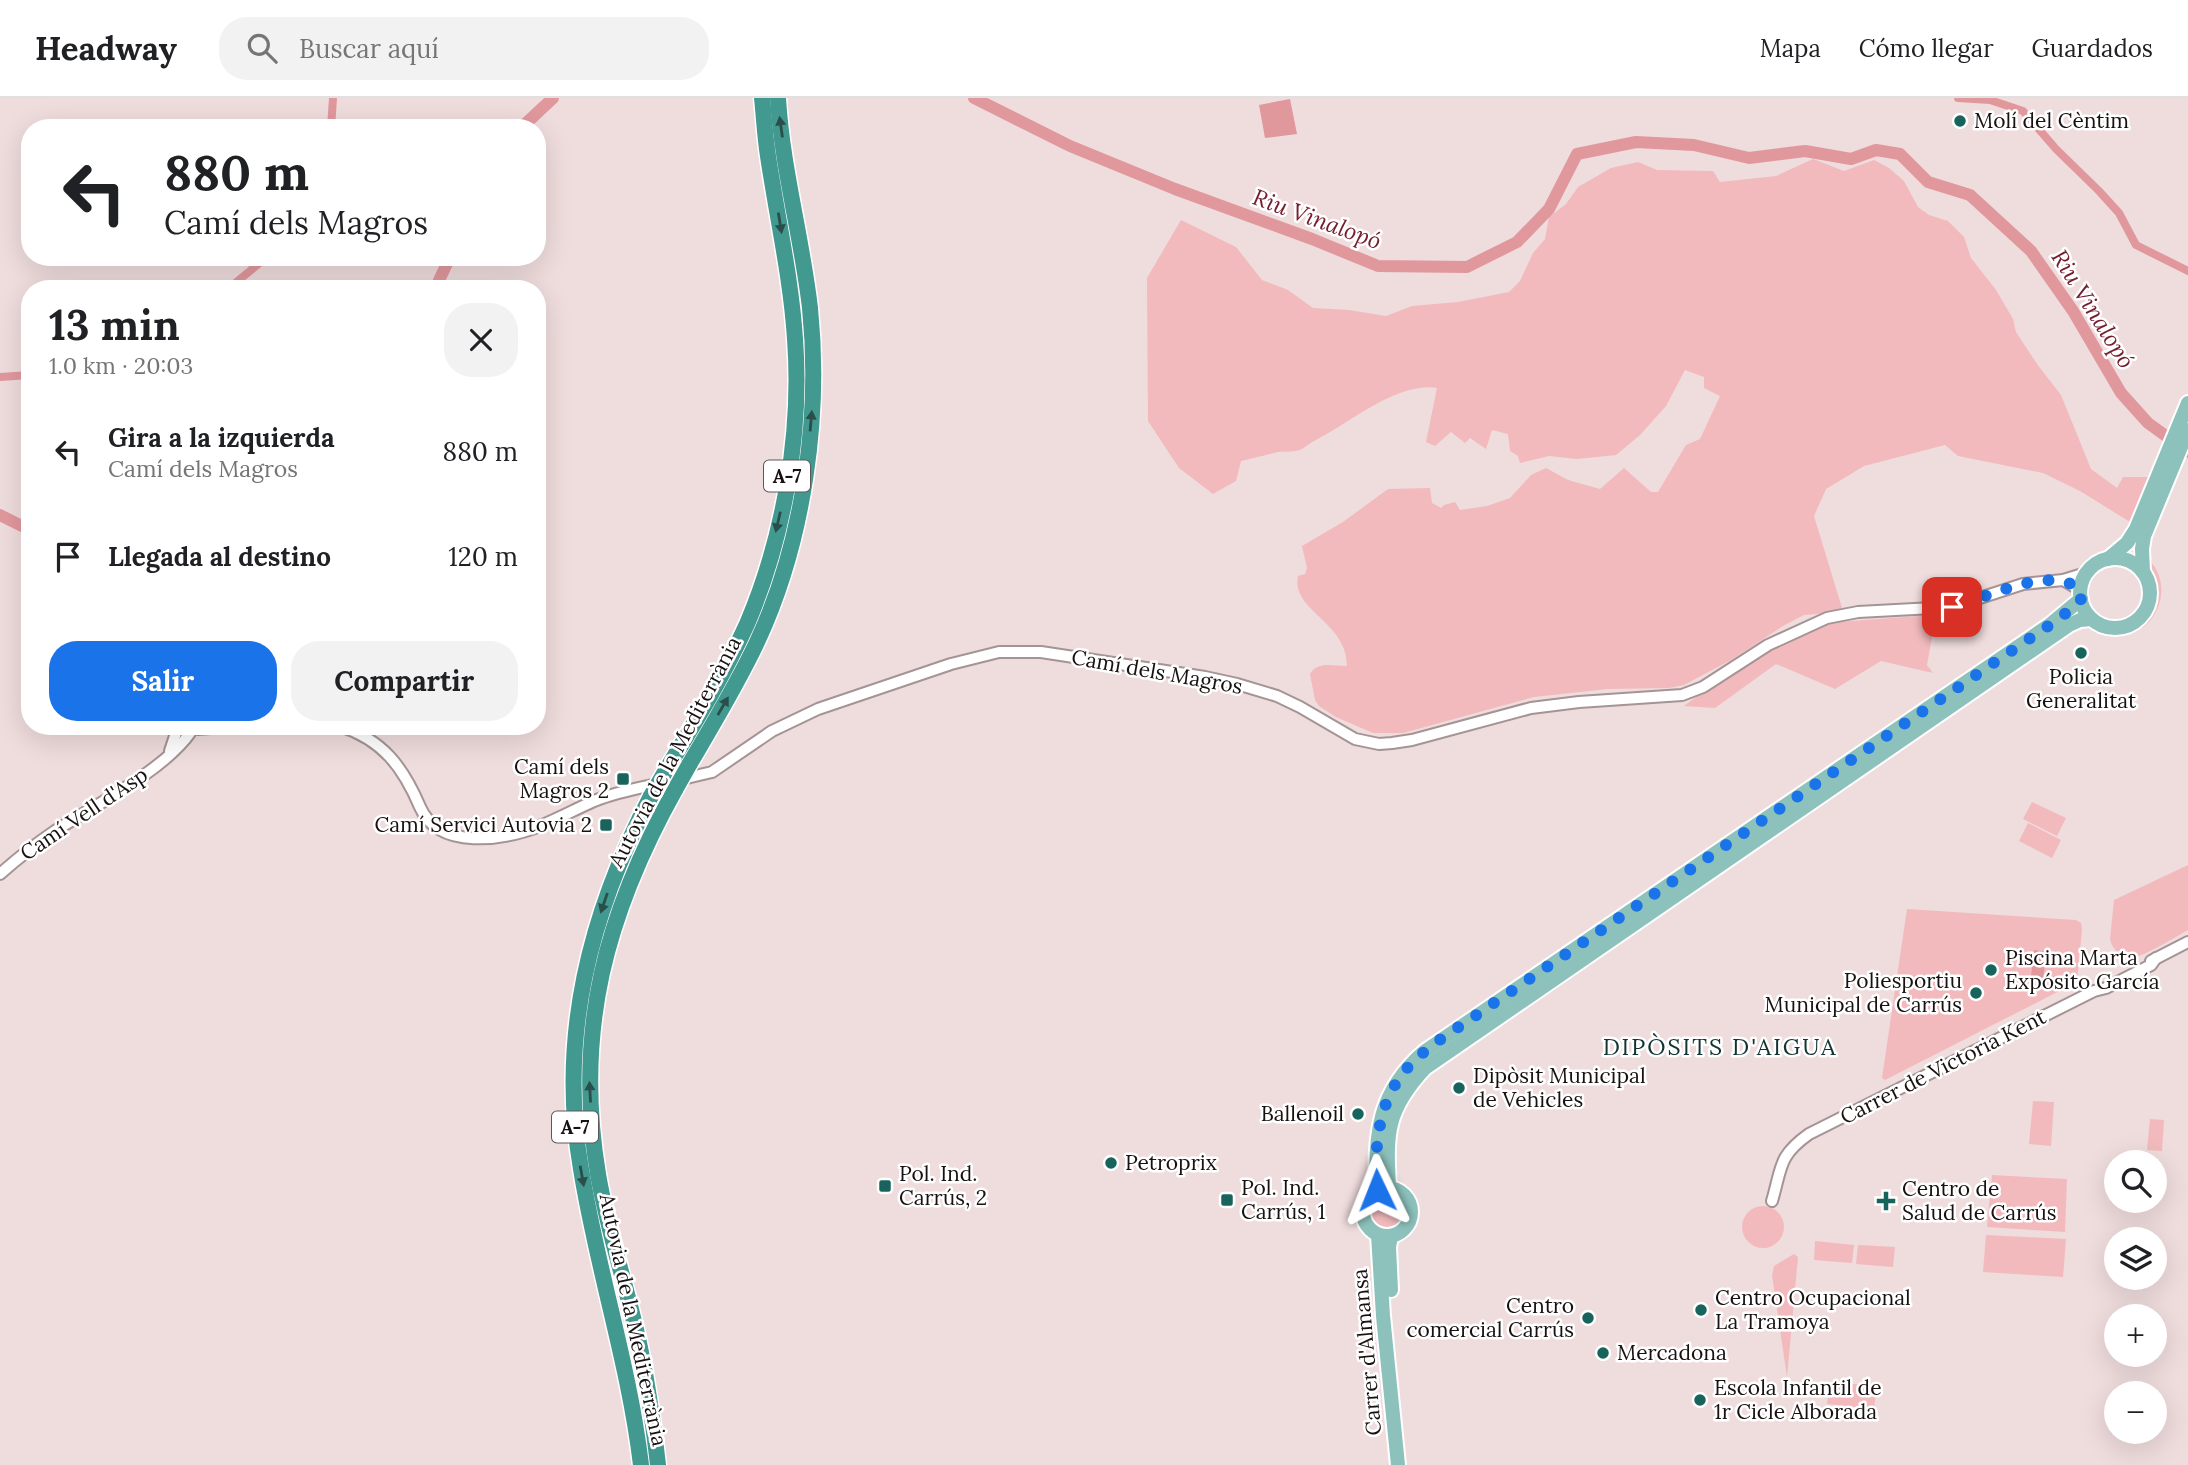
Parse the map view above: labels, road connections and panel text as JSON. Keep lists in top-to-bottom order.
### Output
{
  "streets": {
    "highway": ["A-7", "Autovia de la Mediterrània"],
    "main road": ["Carrer d'Almansa"],
    "street": ["Camí dels Magros", "Camí Vell d'Asp", "Carrer de Victoria Kent"]
  },
  "districts": ["DIPÒSITS D'AIGUA"],
  "water": ["Riu Vinalopó"],
  "places": {
    "other": [
      "Molí del Cèntim",
      "Policia Generalitat",
      "Piscina Marta Expósito García",
      "Poliesportiu Municipal de Carrús",
      "Dipòsit Municipal de Vehicles",
      "Ballenoil",
      "Petroprix",
      "Centro Ocupacional La Tramoya",
      "Centro comercial Carrús",
      "Mercadona",
      "Escola Infantil de 1r Cicle Alborada"
    ],
    "transit": [
      "Camí dels Magros 2",
      "Camí Servici Autovia 2",
      "Pol. Ind. Carrús, 2",
      "Pol. Ind. Carrús, 1"
    ],
    "health": ["Centro de Salud de Carrús"]
  },
  "page": {
    "header": "Headway",
    "search": "Buscar aquí",
    "nav": ["Mapa", "Cómo llegar", "Guardados"],
    "turn": ["880 m", "Camí dels Magros"],
    "heading": ["13 min", "1.0 km · 20:03"],
    "list": [
      {
        "name": "Gira a la izquierda",
        "note": "Camí dels Magros",
        "value": "880 m"
      },
      {
        "name": "Llegada al destino",
        "value": "120 m"
      }
    ],
    "buttons": ["Salir", "Compartir"],
    "map_buttons": ["+", "−"]
  }
}
